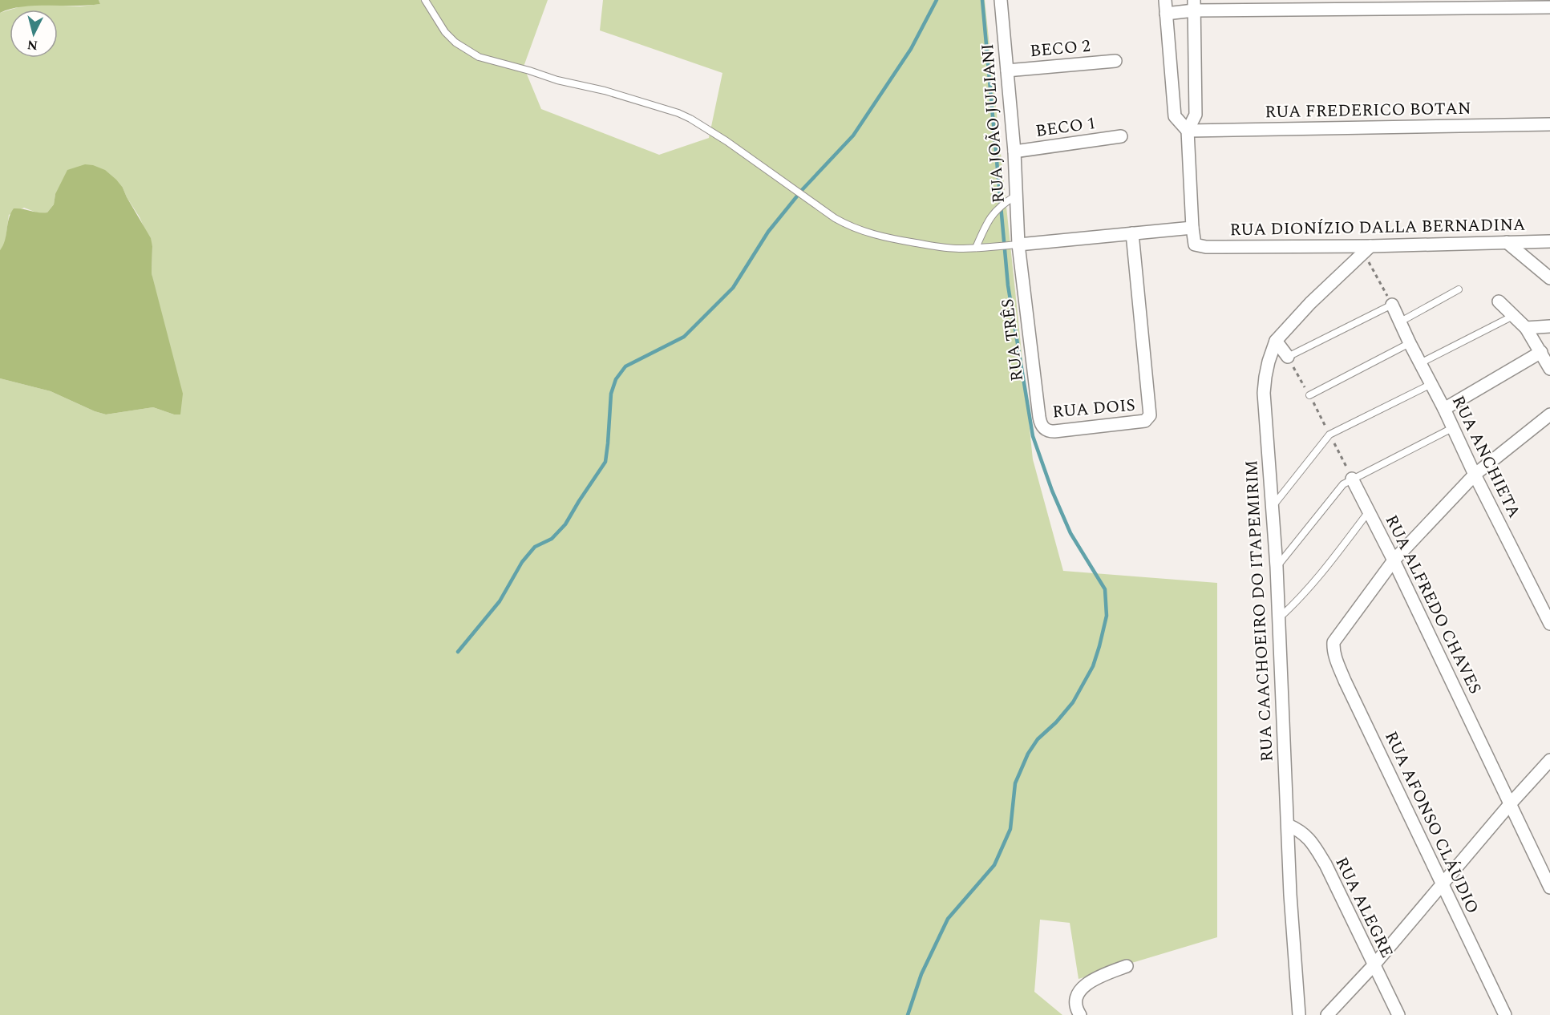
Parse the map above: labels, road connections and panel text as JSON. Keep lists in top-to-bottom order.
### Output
{
  "streets": {
    "street": [
      "BECO 2",
      "RUA FREDERICO BOTAN",
      "RUA JOÃO JULIANI",
      "BECO 1",
      "RUA DIONÍZIO DALLA BERNADINA",
      "RUA TRÊS",
      "RUA DOIS",
      "RUA ANCHIETA",
      "RUA ALFREDO CHAVES",
      "RUA CAACHOEIRO DO ITAPEMIRIM",
      "RUA AFONSO CLÁUDIO",
      "RUA ALEGRE"
    ]
  },
  "crossings": [
    ["BECO 2", "RUA JOÃO JULIANI"],
    ["RUA JOÃO JULIANI", "BECO 1"],
    ["RUA JOÃO JULIANI", "RUA TRÊS"],
    ["RUA DIONÍZIO DALLA BERNADINA", "RUA CAACHOEIRO DO ITAPEMIRIM"],
    ["RUA TRÊS", "RUA DOIS"],
    ["RUA ALFREDO CHAVES", "RUA AFONSO CLÁUDIO"],
    ["RUA CAACHOEIRO DO ITAPEMIRIM", "RUA ALEGRE"]
  ],
  "north": "bottom"
}
